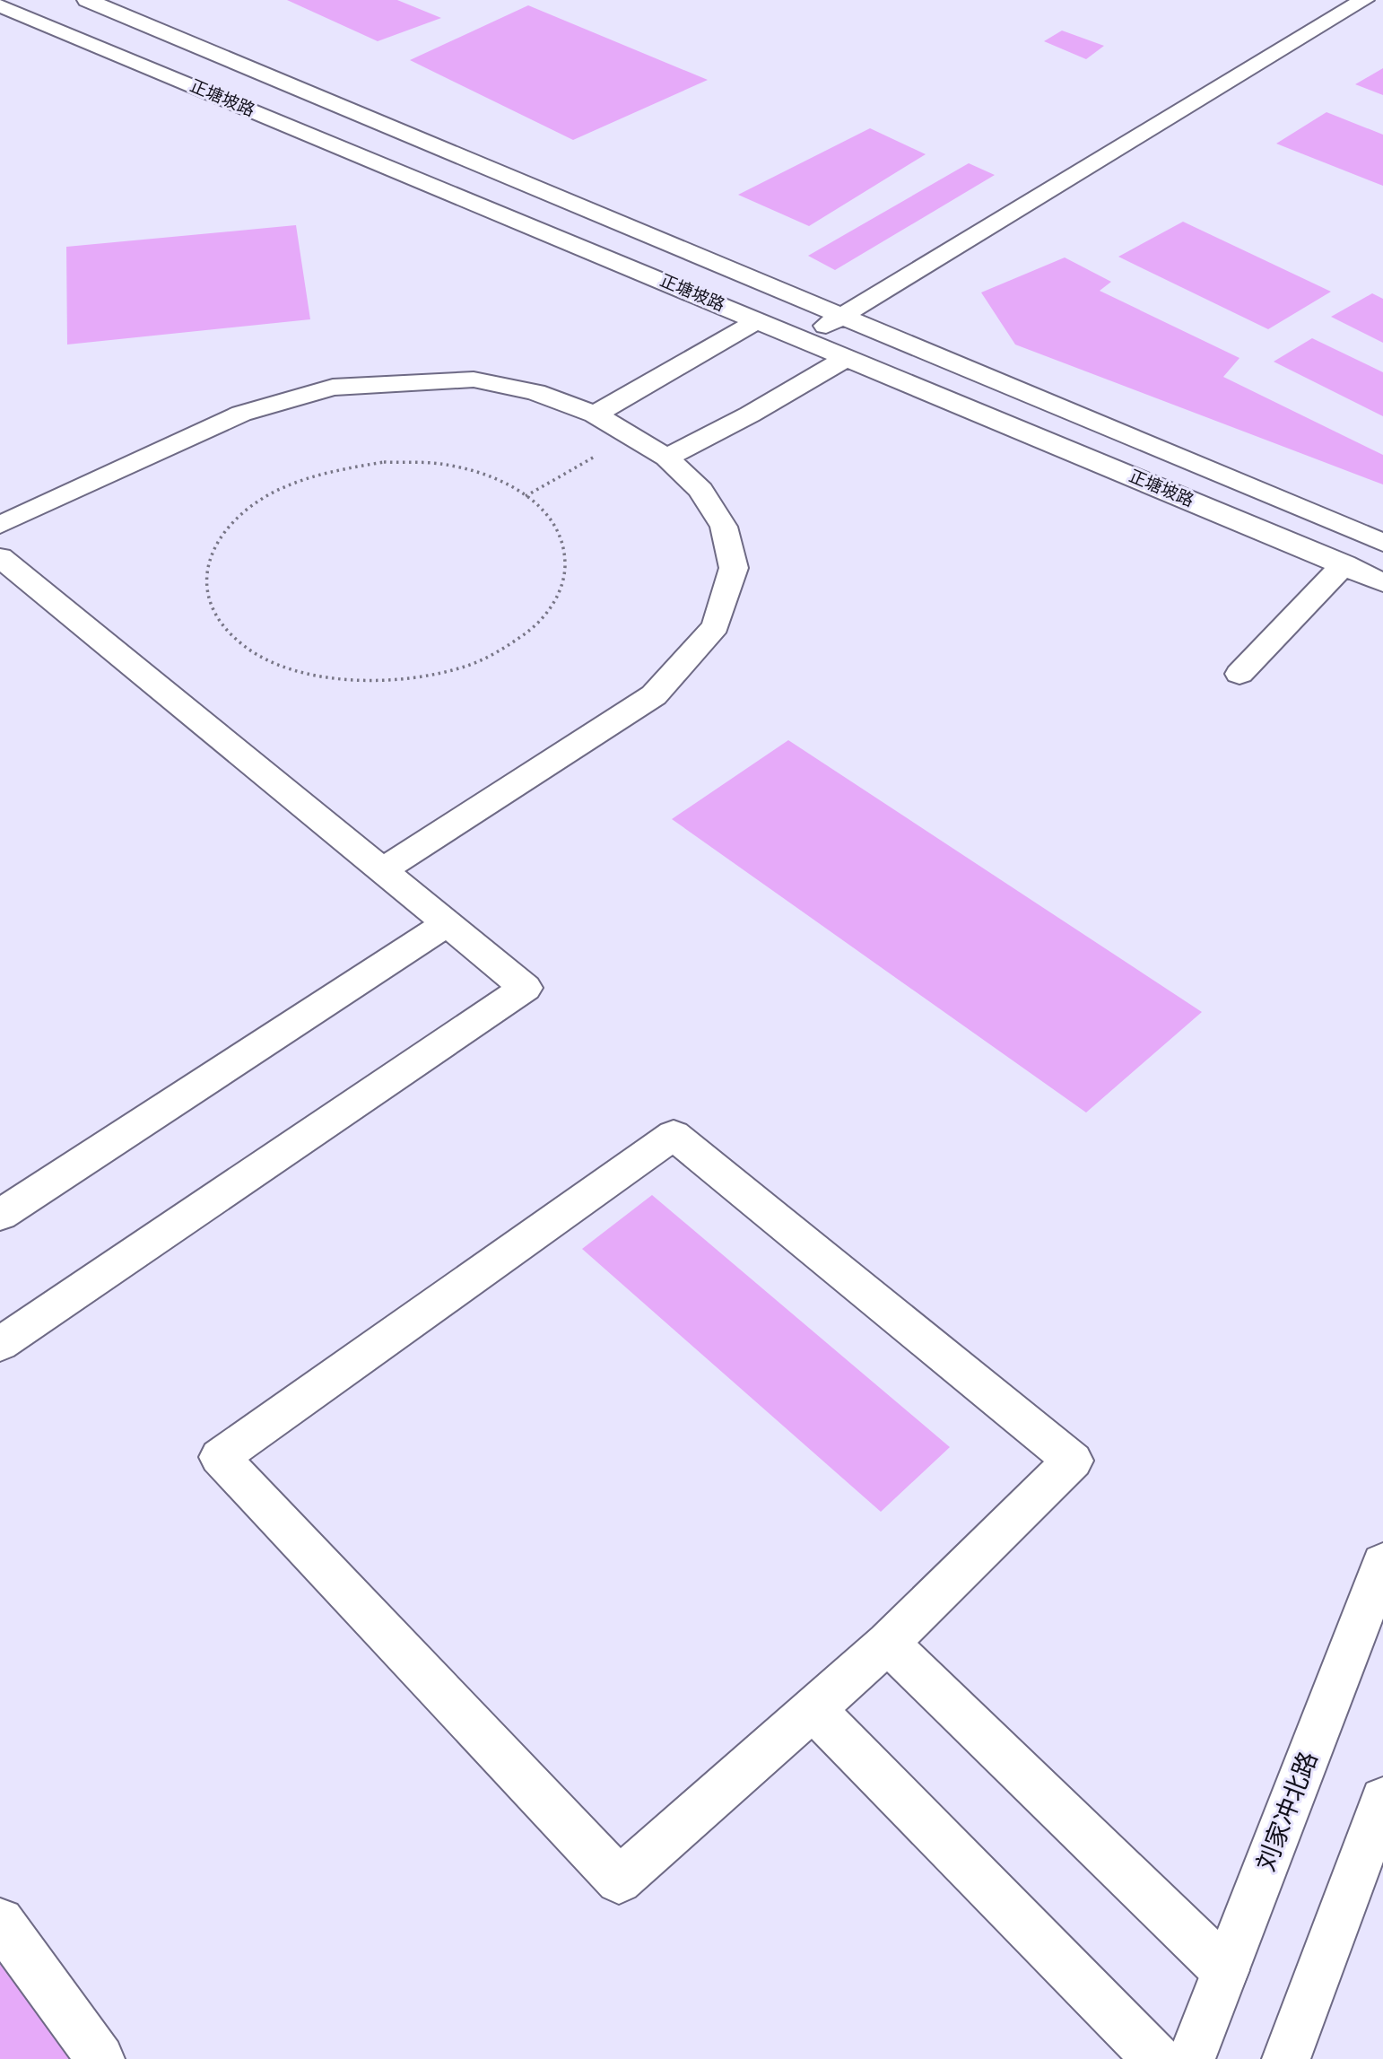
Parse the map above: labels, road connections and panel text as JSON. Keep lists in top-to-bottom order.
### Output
{
  "streets": {
    "street": ["正塘坡路", "刘家冲北路"]
  }
}
